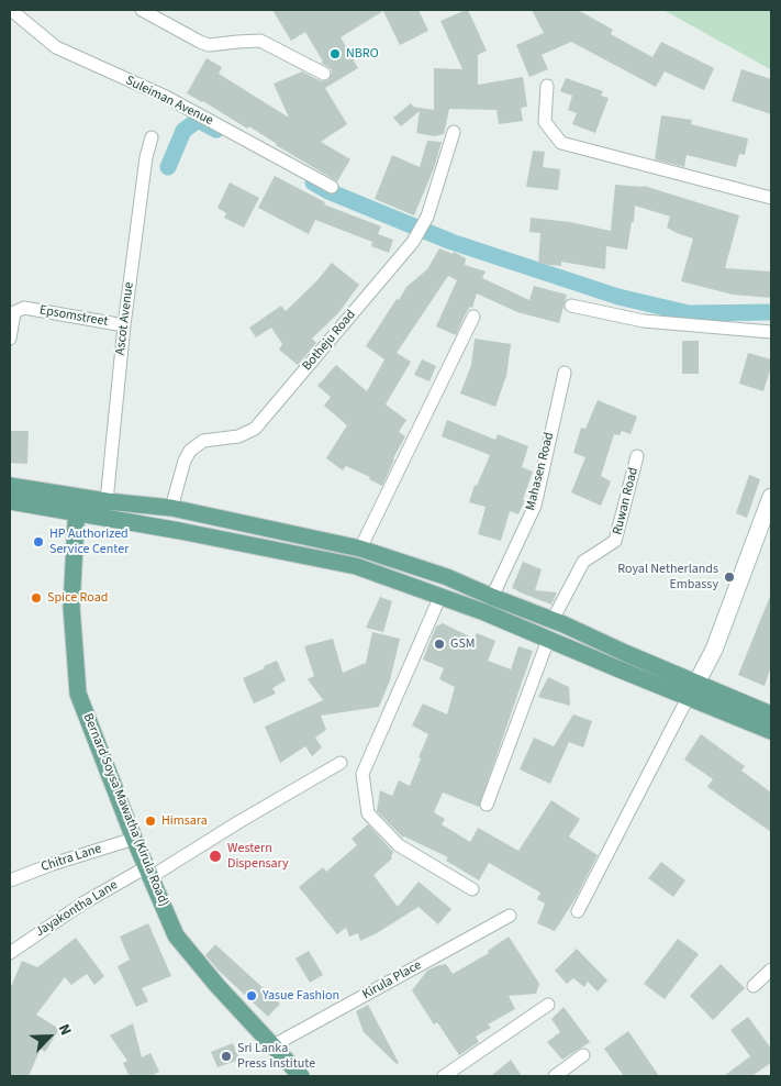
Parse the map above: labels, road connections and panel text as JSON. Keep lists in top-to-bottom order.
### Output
{
  "streets": {
    "main road": ["Bernard Soysa Mawatha (Kirula Road)"],
    "street": [
      "Suleiman Avenue",
      "Epsomstreet",
      "Ascot Avenue",
      "Botheju Road",
      "Mahasen Road",
      "Ruwan Road",
      "Chitra Lane",
      "Jayakontha Lane",
      "Kirula Place"
    ]
  },
  "crossings": [
    ["Epsomstreet", "Ascot Avenue"],
    ["Bernard Soysa Mawatha (Kirula Road)", "Chitra Lane"],
    ["Bernard Soysa Mawatha (Kirula Road)", "Jayakontha Lane"],
    ["Bernard Soysa Mawatha (Kirula Road)", "Kirula Place"]
  ],
  "places": [
    "NBRO",
    "HP Authorized Service Center",
    "Royal Netherlands Embassy",
    "Spice Road",
    "GSM",
    "Himsara",
    "Western Dispensary",
    "Yasue Fashion",
    "Sri Lanka Press Institute"
  ],
  "north": "top right"
}
